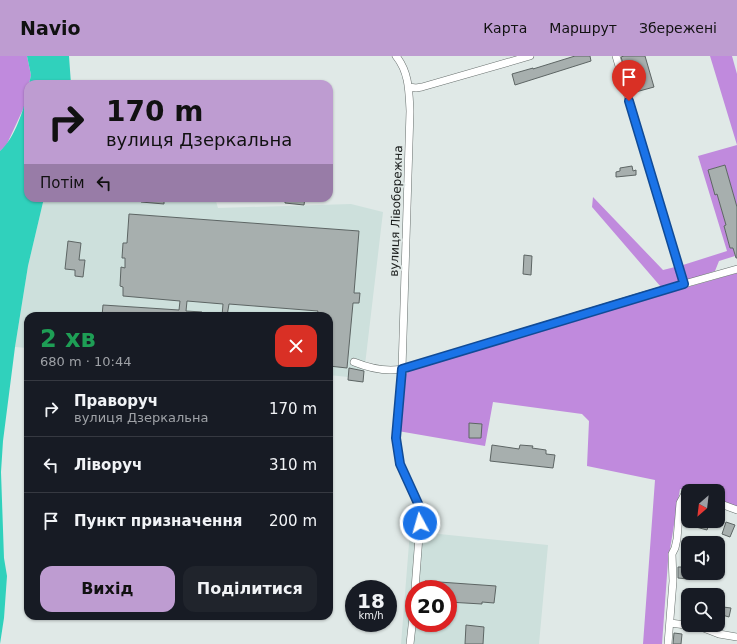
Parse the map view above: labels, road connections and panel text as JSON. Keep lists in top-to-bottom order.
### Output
{
  "streets": {
    "street": ["вулиця Лівобережна"]
  },
  "north": "bottom left",
  "page": {
    "header": "Navio",
    "nav": ["Карта", "Маршрут", "Збережені"],
    "turn": ["170 m", "вулиця Дзеркальна"],
    "then": "Потім",
    "heading": ["2 хв", "680 m · 10:44"],
    "list": [
      {
        "name": "Праворуч",
        "note": "вулиця Дзеркальна",
        "value": "170 m"
      },
      {
        "name": "Ліворуч",
        "value": "310 m"
      },
      {
        "name": "Пункт призначення",
        "value": "200 m"
      }
    ],
    "buttons": ["Вихід", "Поділитися"],
    "speed": "18 km/h",
    "limit": "20"
  }
}
